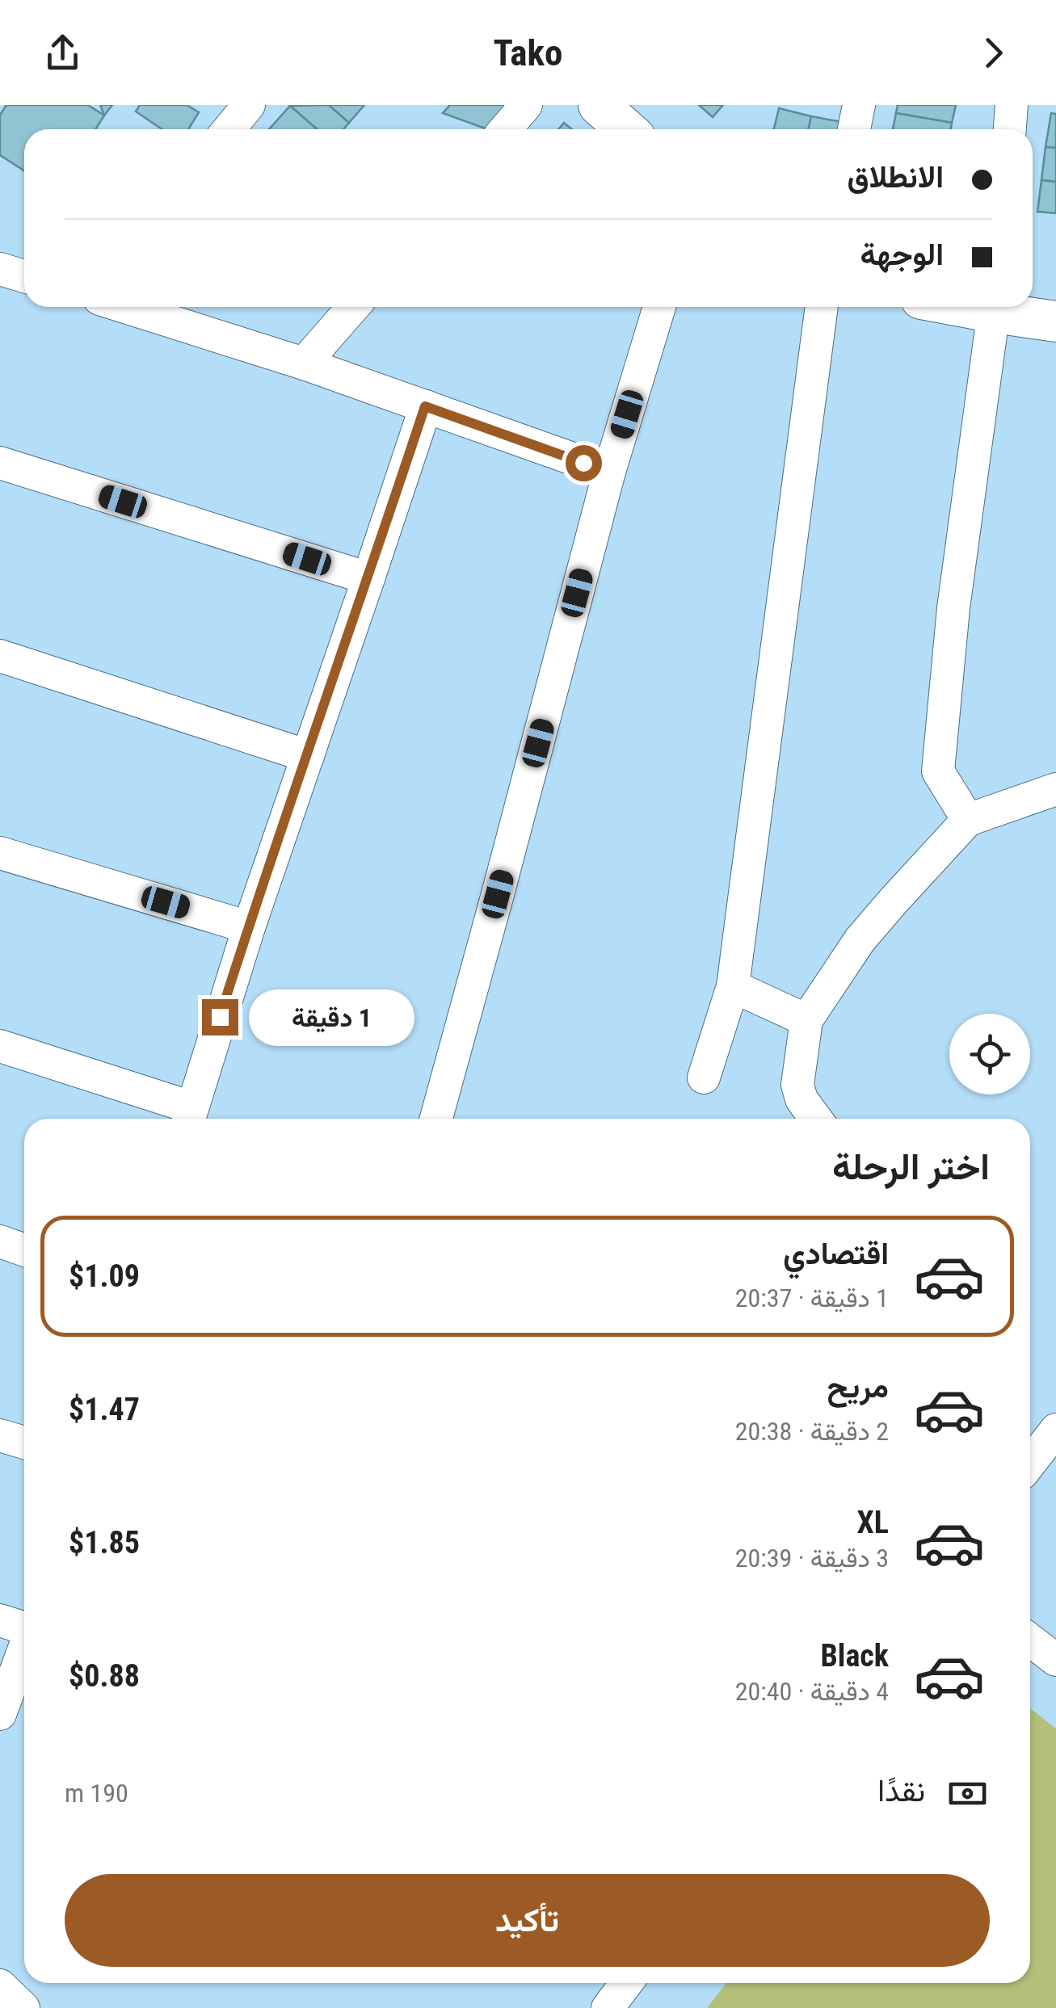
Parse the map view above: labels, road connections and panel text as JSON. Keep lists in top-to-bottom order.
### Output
{
  "page": {
    "header": "Tako",
    "banner": ["الانطلاق", "الوجهة"],
    "bubble": "1 دقيقة",
    "heading": "اختر الرحلة",
    "list": [
      {
        "name": "اقتصادي",
        "note": "1 دقيقة · 20:37",
        "value": "$1.09"
      },
      {
        "name": "مريح",
        "note": "2 دقيقة · 20:38",
        "value": "$1.47"
      },
      {
        "name": "XL",
        "note": "3 دقيقة · 20:39",
        "value": "$1.85"
      },
      {
        "name": "Black",
        "note": "4 دقيقة · 20:40",
        "value": "$0.88"
      }
    ],
    "pay": ["نقدًا", "190 m"],
    "buttons": "تأكيد"
  }
}
